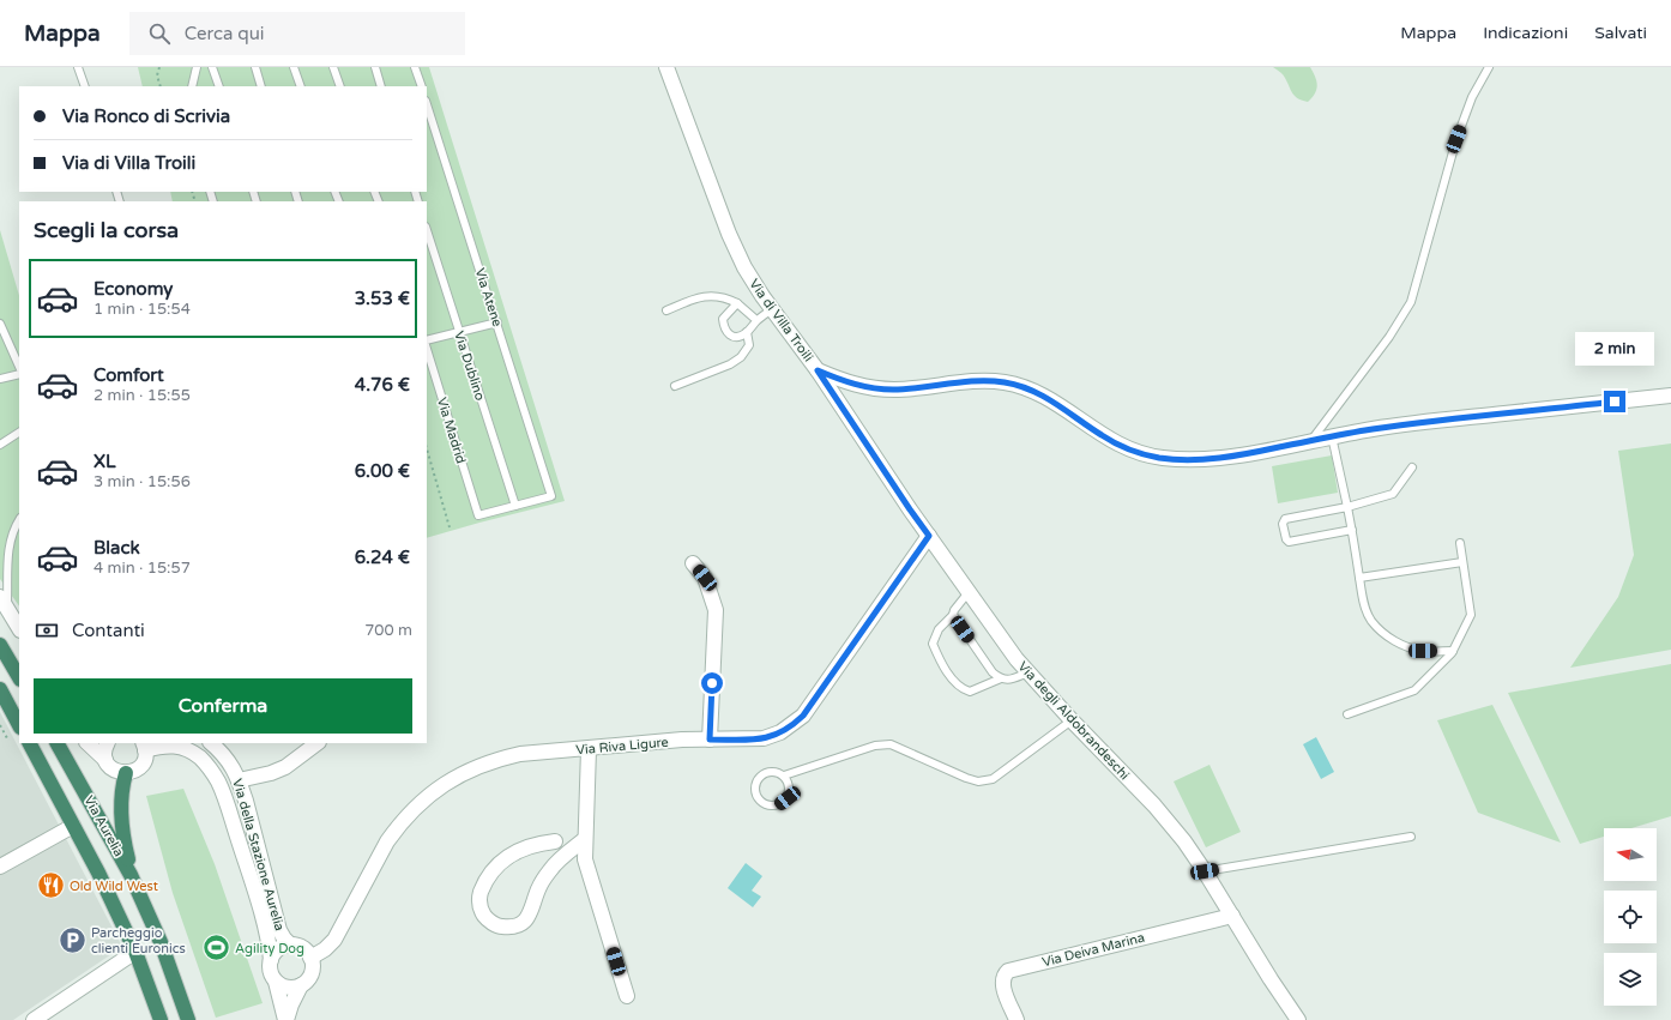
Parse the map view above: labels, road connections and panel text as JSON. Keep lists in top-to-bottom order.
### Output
{
  "streets": {
    "highway": ["Via Aurelia"],
    "street": [
      "Via di Villa Troili",
      "Via degli Aldobrandeschi",
      "Via Riva Ligure",
      "Via della Stazione Aurelia",
      "Via Deiva Marina"
    ],
    "lane": ["Via Atene", "Via Dublino", "Via Madrid"]
  },
  "crossings": [
    ["Via Atene", "Via Dublino"],
    ["Via Atene", "Via Madrid"],
    ["Via di Villa Troili", "Via degli Aldobrandeschi"],
    ["Via Dublino", "Via Madrid"],
    ["Via degli Aldobrandeschi", "Via Riva Ligure"],
    ["Via degli Aldobrandeschi", "Via Deiva Marina"],
    ["Via Riva Ligure", "Via della Stazione Aurelia"]
  ],
  "places": {
    "restaurant": ["Old Wild West"],
    "parking": ["Parcheggio clienti Euronics"],
    "sports": ["Agility Dog"]
  },
  "north": "left",
  "page": {
    "header": "Mappa",
    "search": "Cerca qui",
    "nav": ["Mappa", "Indicazioni", "Salvati"],
    "banner": ["Via Ronco di Scrivia", "Via di Villa Troili"],
    "heading": "Scegli la corsa",
    "list": [
      {
        "name": "Economy",
        "note": "1 min · 15:54",
        "value": "3.53 €"
      },
      {
        "name": "Comfort",
        "note": "2 min · 15:55",
        "value": "4.76 €"
      },
      {
        "name": "XL",
        "note": "3 min · 15:56",
        "value": "6.00 €"
      },
      {
        "name": "Black",
        "note": "4 min · 15:57",
        "value": "6.24 €"
      }
    ],
    "bubble": "2 min",
    "pay": ["Contanti", "700 m"],
    "buttons": "Conferma"
  }
}
